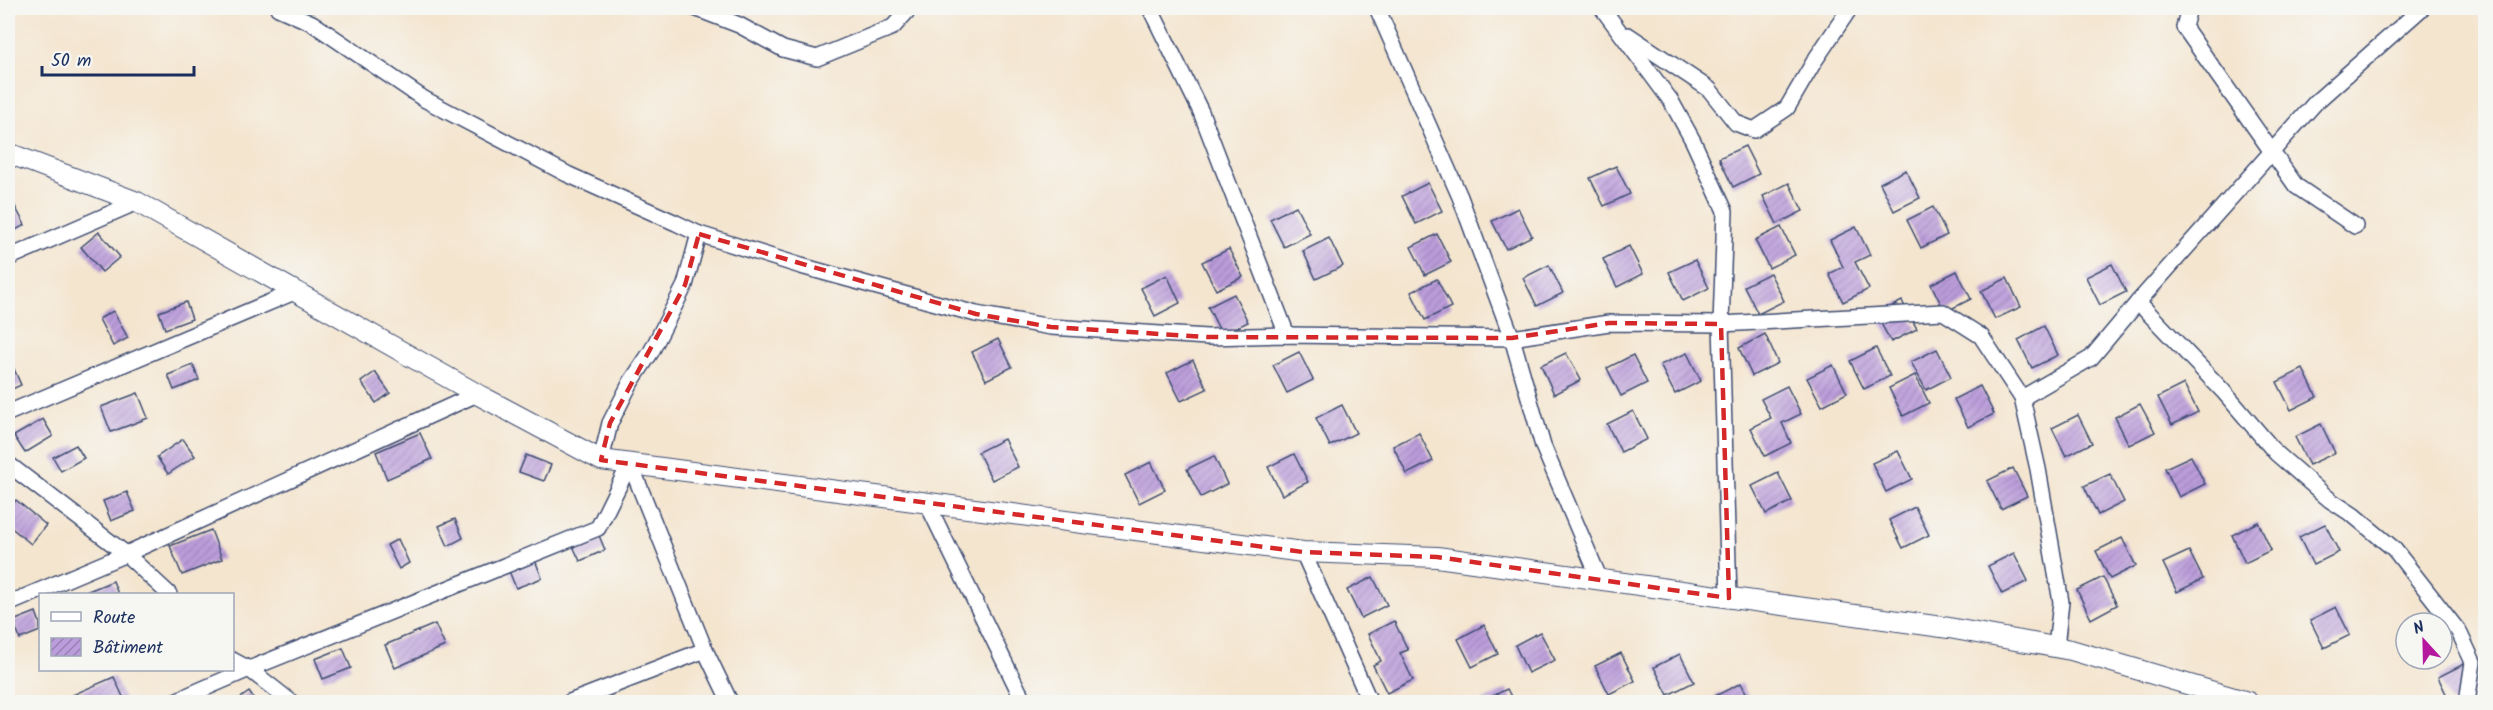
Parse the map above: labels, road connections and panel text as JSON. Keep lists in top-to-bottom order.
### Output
{
  "legend": ["Route", "Bâtiment"],
  "scale_bar": "50 m",
  "north": "top"
}
